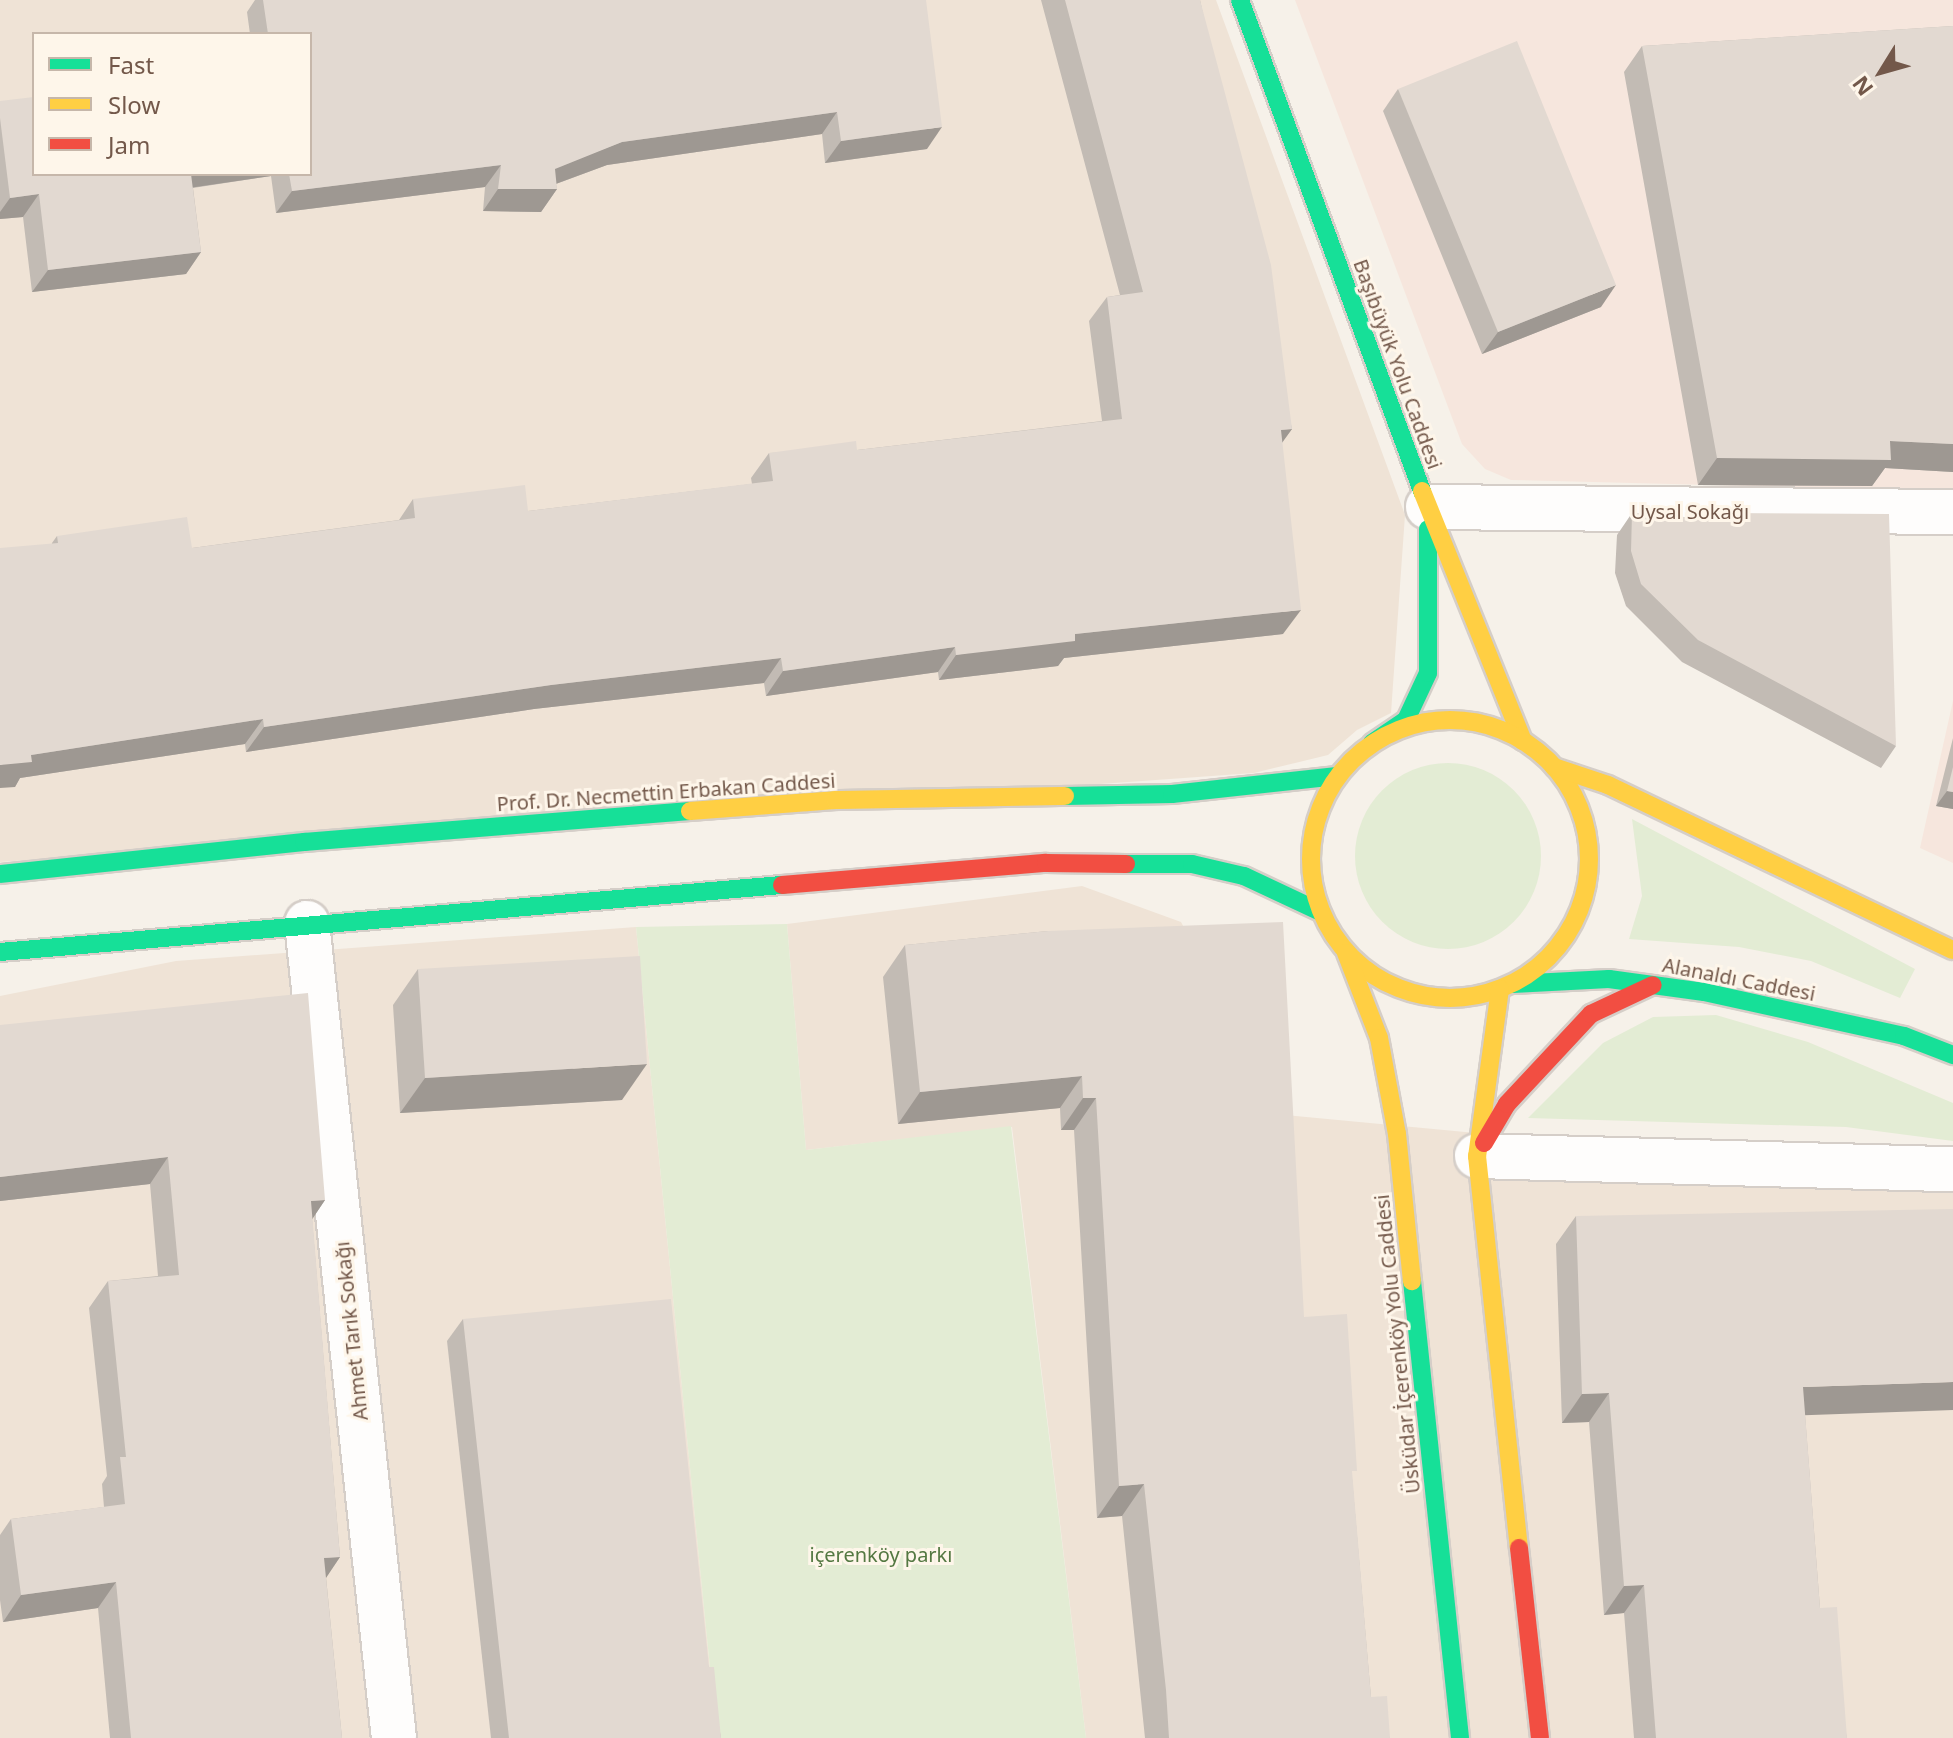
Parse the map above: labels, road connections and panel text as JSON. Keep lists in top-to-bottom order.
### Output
{
  "streets": {
    "main road": [
      "Başıbüyük Yolu Caddesi",
      "Prof. Dr. Necmettin Erbakan Caddesi",
      "Alanaldı Caddesi",
      "Üsküdar İçerenköy Yolu Caddesi"
    ],
    "street": ["Uysal Sokağı", "Ahmet Tarık Sokağı"]
  },
  "crossings": [
    ["Başıbüyük Yolu Caddesi", "Uysal Sokağı"],
    ["Başıbüyük Yolu Caddesi", "Prof. Dr. Necmettin Erbakan Caddesi"],
    ["Başıbüyük Yolu Caddesi", "Alanaldı Caddesi"],
    ["Başıbüyük Yolu Caddesi", "Üsküdar İçerenköy Yolu Caddesi"],
    ["Prof. Dr. Necmettin Erbakan Caddesi", "Alanaldı Caddesi"],
    ["Prof. Dr. Necmettin Erbakan Caddesi", "Üsküdar İçerenköy Yolu Caddesi"],
    ["Alanaldı Caddesi", "Üsküdar İçerenköy Yolu Caddesi"]
  ],
  "parks": ["içerenköy parkı"],
  "legend": ["Fast", "Slow", "Jam"],
  "north": "bottom left"
}
